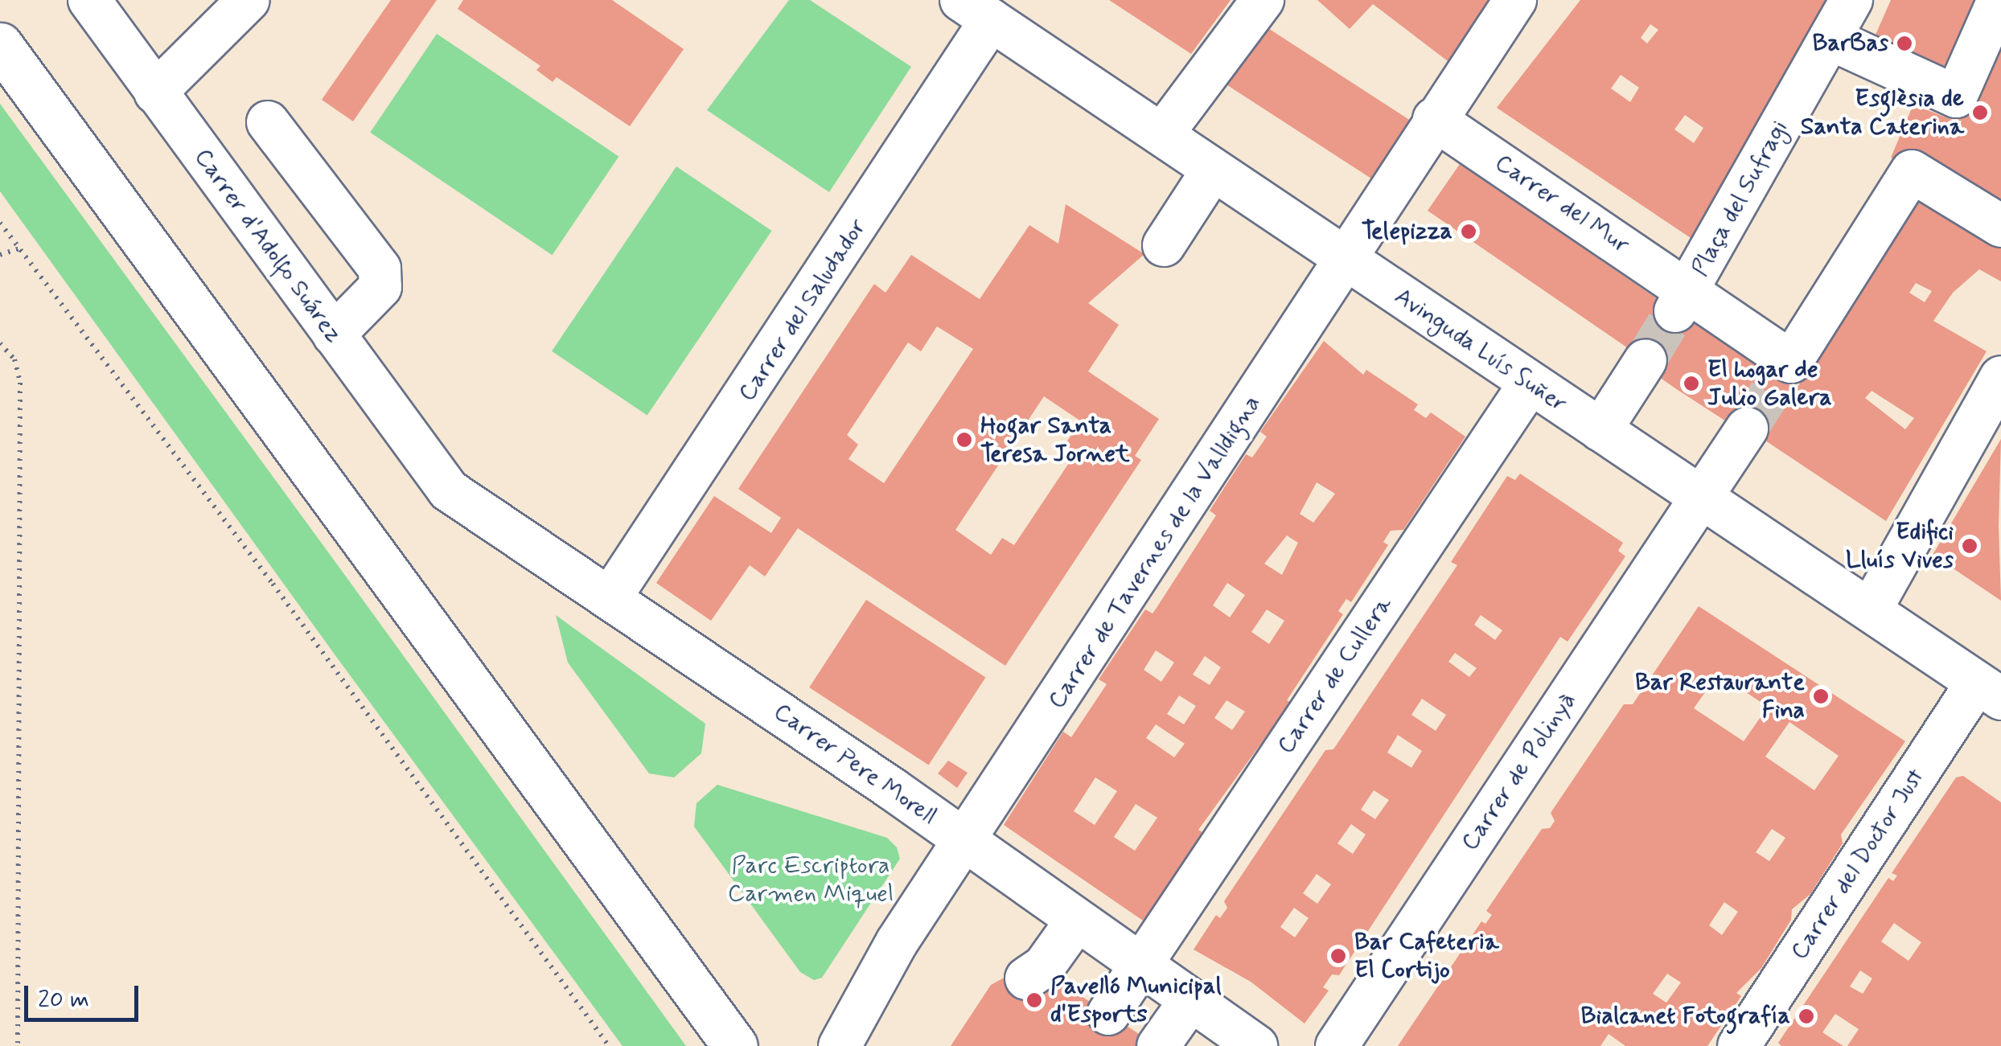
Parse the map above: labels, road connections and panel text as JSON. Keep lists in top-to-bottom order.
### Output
{
  "streets": {
    "street": [
      "Plaça del Sufragi",
      "Carrer del Mur",
      "Carrer d'Adolfo Suárez",
      "Carrer del Saludador",
      "Avinguda Luís Suñer",
      "Carrer de Tavernes de la Valldigna",
      "Carrer de Cullera",
      "Carrer Pere Morell",
      "Carrer de Polinyà",
      "Carrer del Doctor Just"
    ]
  },
  "crossings": [
    ["Plaça del Sufragi", "Carrer del Mur"],
    ["Carrer del Mur", "Carrer de Tavernes de la Valldigna"],
    ["Carrer d'Adolfo Suárez", "Carrer Pere Morell"],
    ["Carrer del Saludador", "Avinguda Luís Suñer"],
    ["Carrer del Saludador", "Carrer Pere Morell"],
    ["Avinguda Luís Suñer", "Carrer de Tavernes de la Valldigna"],
    ["Avinguda Luís Suñer", "Carrer de Cullera"],
    ["Avinguda Luís Suñer", "Carrer de Polinyà"],
    ["Avinguda Luís Suñer", "Carrer del Doctor Just"],
    ["Carrer de Tavernes de la Valldigna", "Carrer Pere Morell"],
    ["Carrer de Cullera", "Carrer Pere Morell"]
  ],
  "parks": ["Parc Escriptora Carmen Miquel"],
  "places": [
    "BarBas",
    "Esglèsia de Santa Caterina",
    "Telepizza",
    "El hogar de Julio Galera",
    "Hogar Santa Teresa Jornet",
    "Edifici Lluís Vives",
    "Bar Restaurante Fina",
    "Bar Cafeteria El Cortijo",
    "Pavelló Municipal d'Esports",
    "Bialcanet Fotografía"
  ],
  "scale_bar": "20 m"
}
